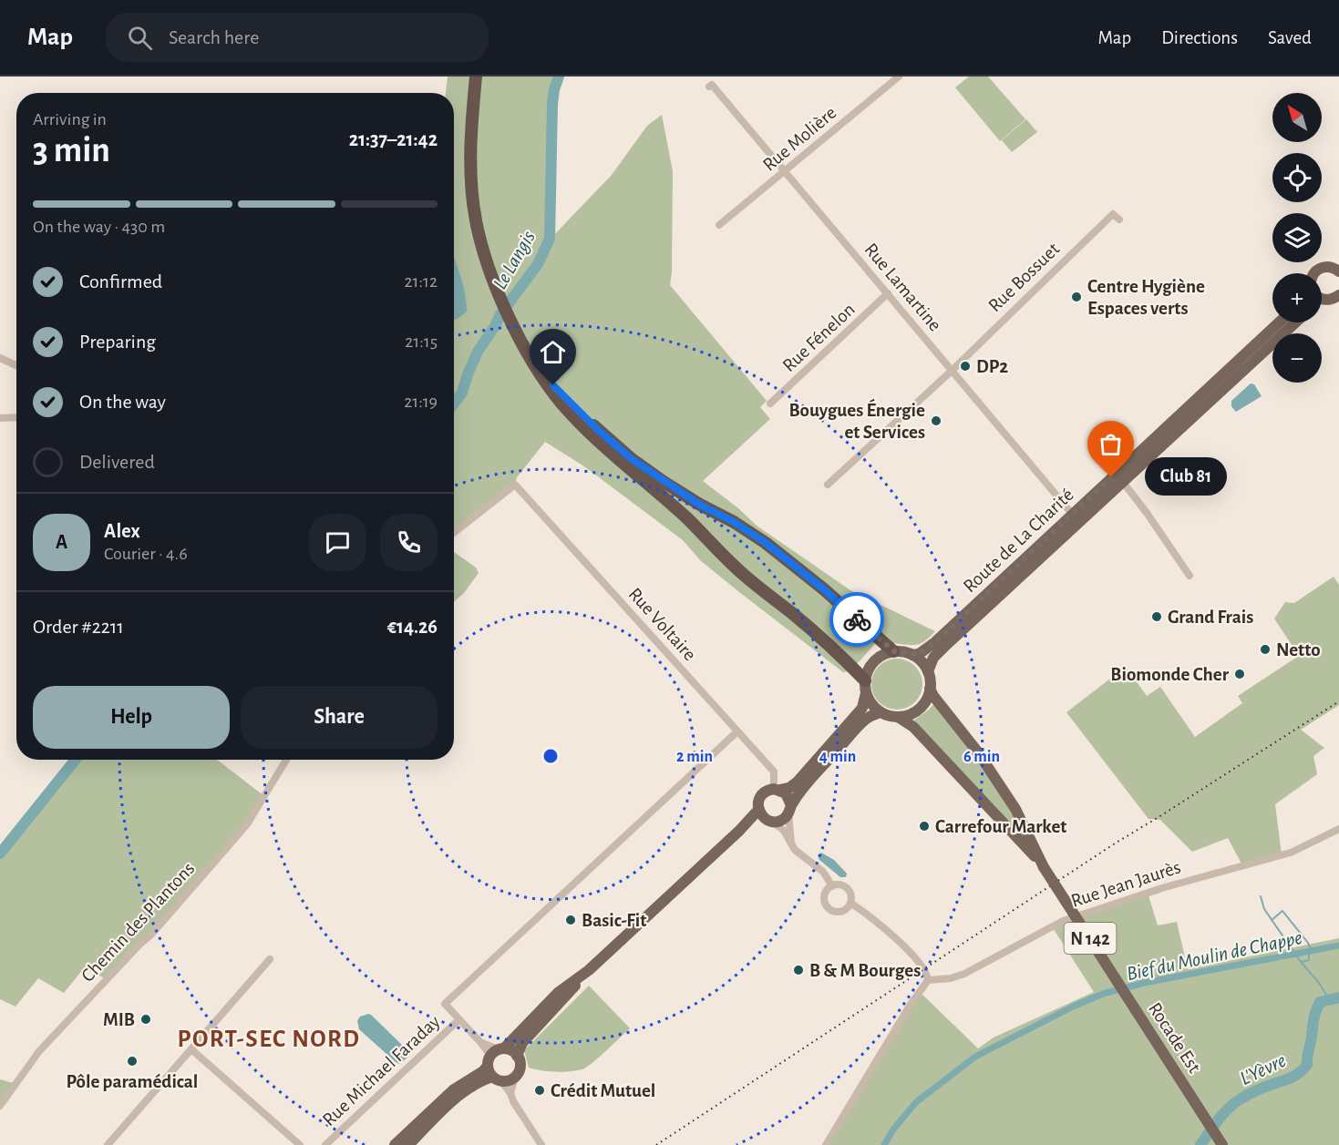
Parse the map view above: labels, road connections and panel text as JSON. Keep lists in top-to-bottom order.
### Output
{
  "streets": {
    "main road": ["Route de La Charité", "N 142", "Rocade Est"],
    "street": [
      "Rue Molière",
      "Rue Bossuet",
      "Rue Lamartine",
      "Rue Fénelon",
      "Rue Voltaire",
      "Rue Jean Jaurès",
      "Chemin des Plantons",
      "Rue Michael Faraday"
    ]
  },
  "crossings": [
    ["Rue Molière", "Rue Lamartine"],
    ["Rue Bossuet", "Rue Lamartine"],
    ["Rue Lamartine", "Rue Fénelon"],
    ["Rue Lamartine", "Route de La Charité"],
    ["Route de La Charité", "Rocade Est"]
  ],
  "districts": ["PORT-SEC NORD"],
  "water": ["Le Langis", "Bief du Moulin de Chappe", "L'Yèvre"],
  "places": [
    "Centre Hygiène Espaces verts",
    "DP2",
    "Bouygues Énergie et Services",
    "Club 81",
    "Grand Frais",
    "Netto",
    "Biomonde Cher",
    "Carrefour Market",
    "Basic-Fit",
    "B & M Bourges",
    "MIB",
    "Pôle paramédical",
    "Crédit Mutuel"
  ],
  "north": "top left",
  "page": {
    "header": "Map",
    "search": "Search here",
    "nav": ["Map", "Directions", "Saved"],
    "map_buttons": ["+", "−"],
    "heading": ["3 min", "Arriving in", "21:37–21:42"],
    "panel": [
      "Alex",
      "Courier · 4.6",
      "Order #2211",
      "€14.26"
    ],
    "bar": "On the way · 430 m",
    "list": [
      ["Confirmed", "21:12"],
      ["Preparing", "21:15"],
      ["On the way", "21:19"],
      "Delivered"
    ],
    "bubble": "Club 81",
    "round": "A",
    "buttons": ["Help", "Share"]
  },
  "rings": ["2 min", "4 min", "6 min"]
}
